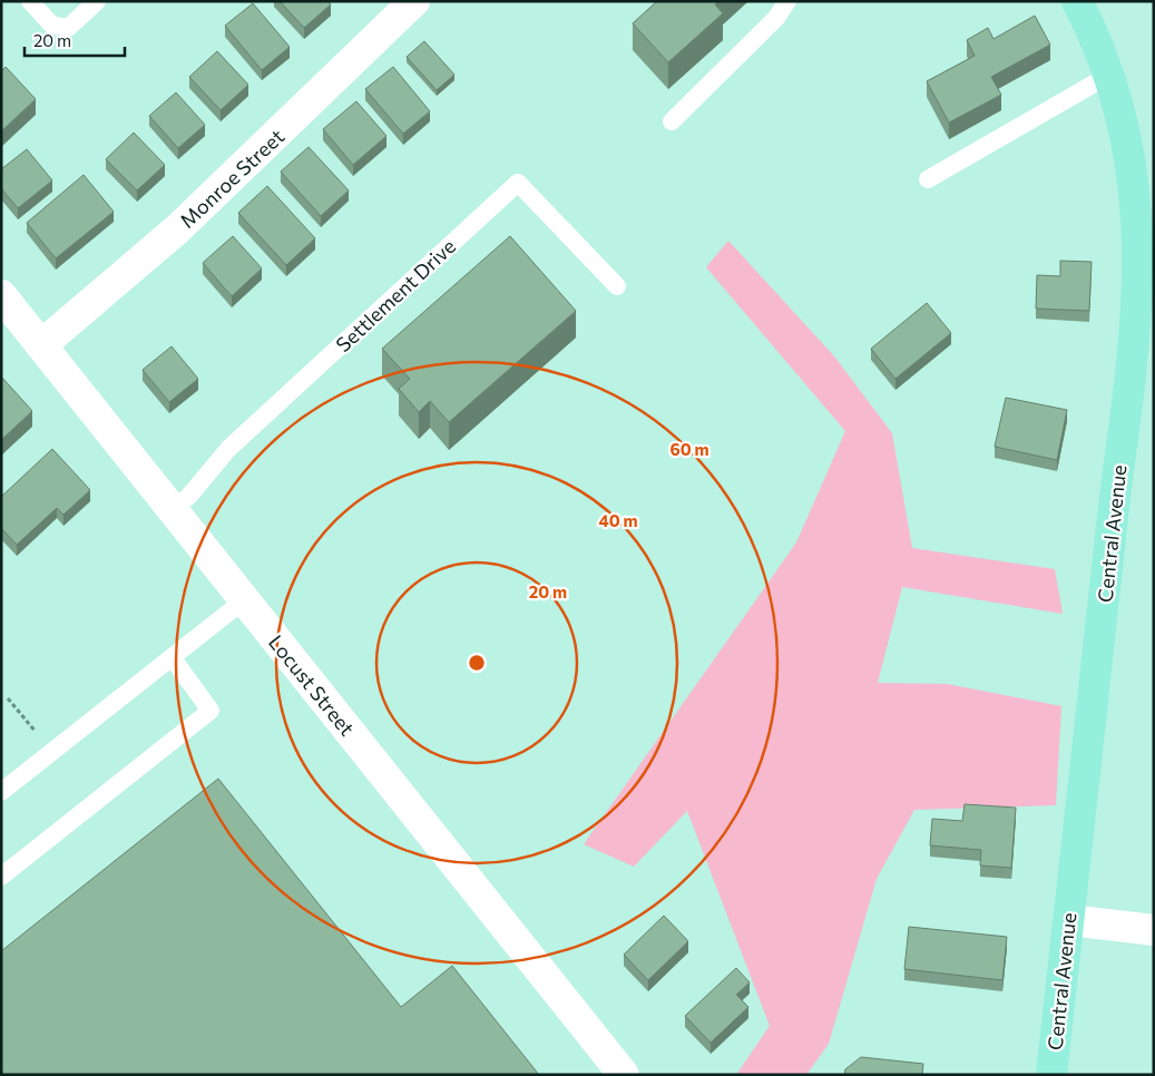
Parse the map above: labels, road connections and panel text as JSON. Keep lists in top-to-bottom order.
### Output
{
  "streets": {
    "main road": ["Central Avenue"],
    "street": ["Monroe Street", "Locust Street"],
    "lane": ["Settlement Drive"]
  },
  "crossings": [
    ["Monroe Street", "Locust Street"],
    ["Settlement Drive", "Locust Street"]
  ],
  "scale_bar": "20 m",
  "rings": ["60 m", "40 m", "20 m"]
}
